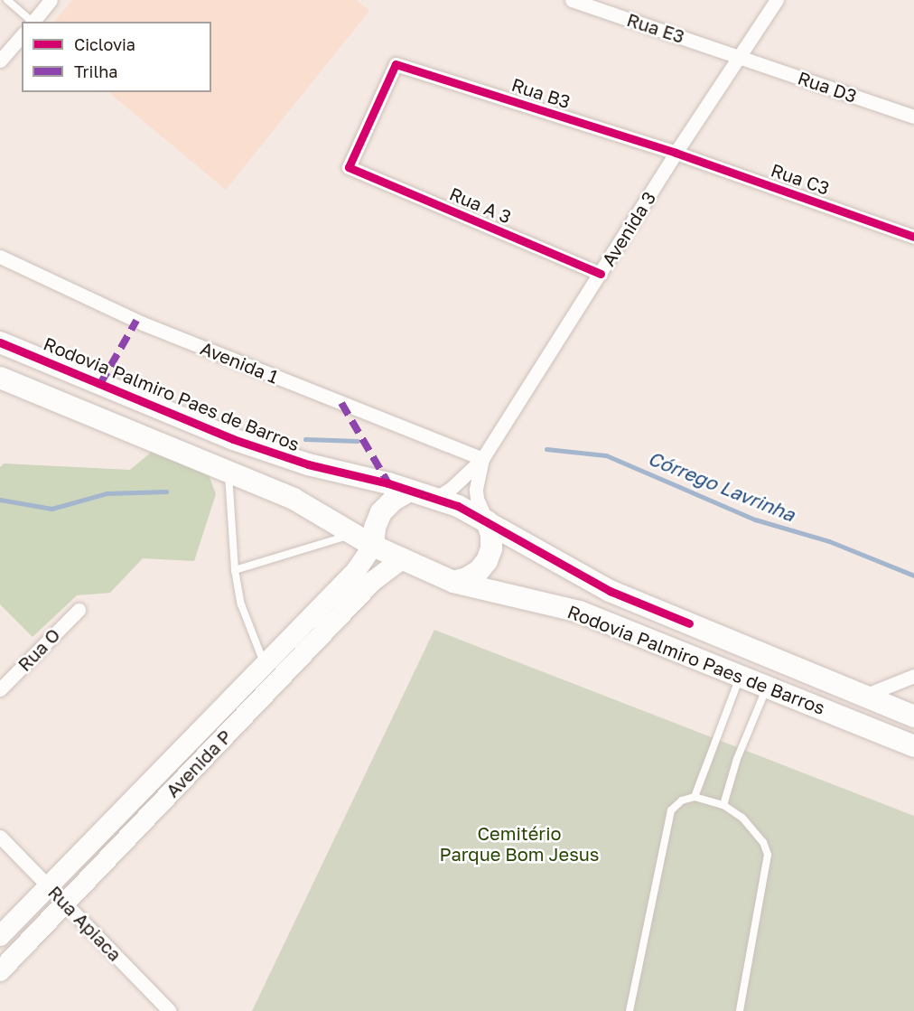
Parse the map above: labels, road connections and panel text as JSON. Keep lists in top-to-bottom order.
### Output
{
  "streets": {
    "main road": ["Rodovia Palmiro Paes de Barros"],
    "street": [
      "Rua E3",
      "Rua D3",
      "Rua B3",
      "Rua C3",
      "Rua A 3",
      "Avenida 3",
      "Avenida 1",
      "Rua O",
      "Avenida P",
      "Rua Apiaca"
    ]
  },
  "crossings": [
    ["Rua E3", "Rua D3"],
    ["Rua E3", "Avenida 3"],
    ["Rua D3", "Avenida 3"],
    ["Rua B3", "Rua C3"],
    ["Rua B3", "Rua A 3"],
    ["Rua B3", "Avenida 3"],
    ["Rua C3", "Avenida 3"],
    ["Rua A 3", "Avenida 3"],
    ["Avenida 3", "Avenida 1"],
    ["Rodovia Palmiro Paes de Barros", "Avenida P"],
    ["Avenida P", "Rua Apiaca"]
  ],
  "water": ["Córrego Lavrinha"],
  "parks": ["Cemitério Parque Bom Jesus"],
  "legend": ["Ciclovia", "Trilha"]
}
